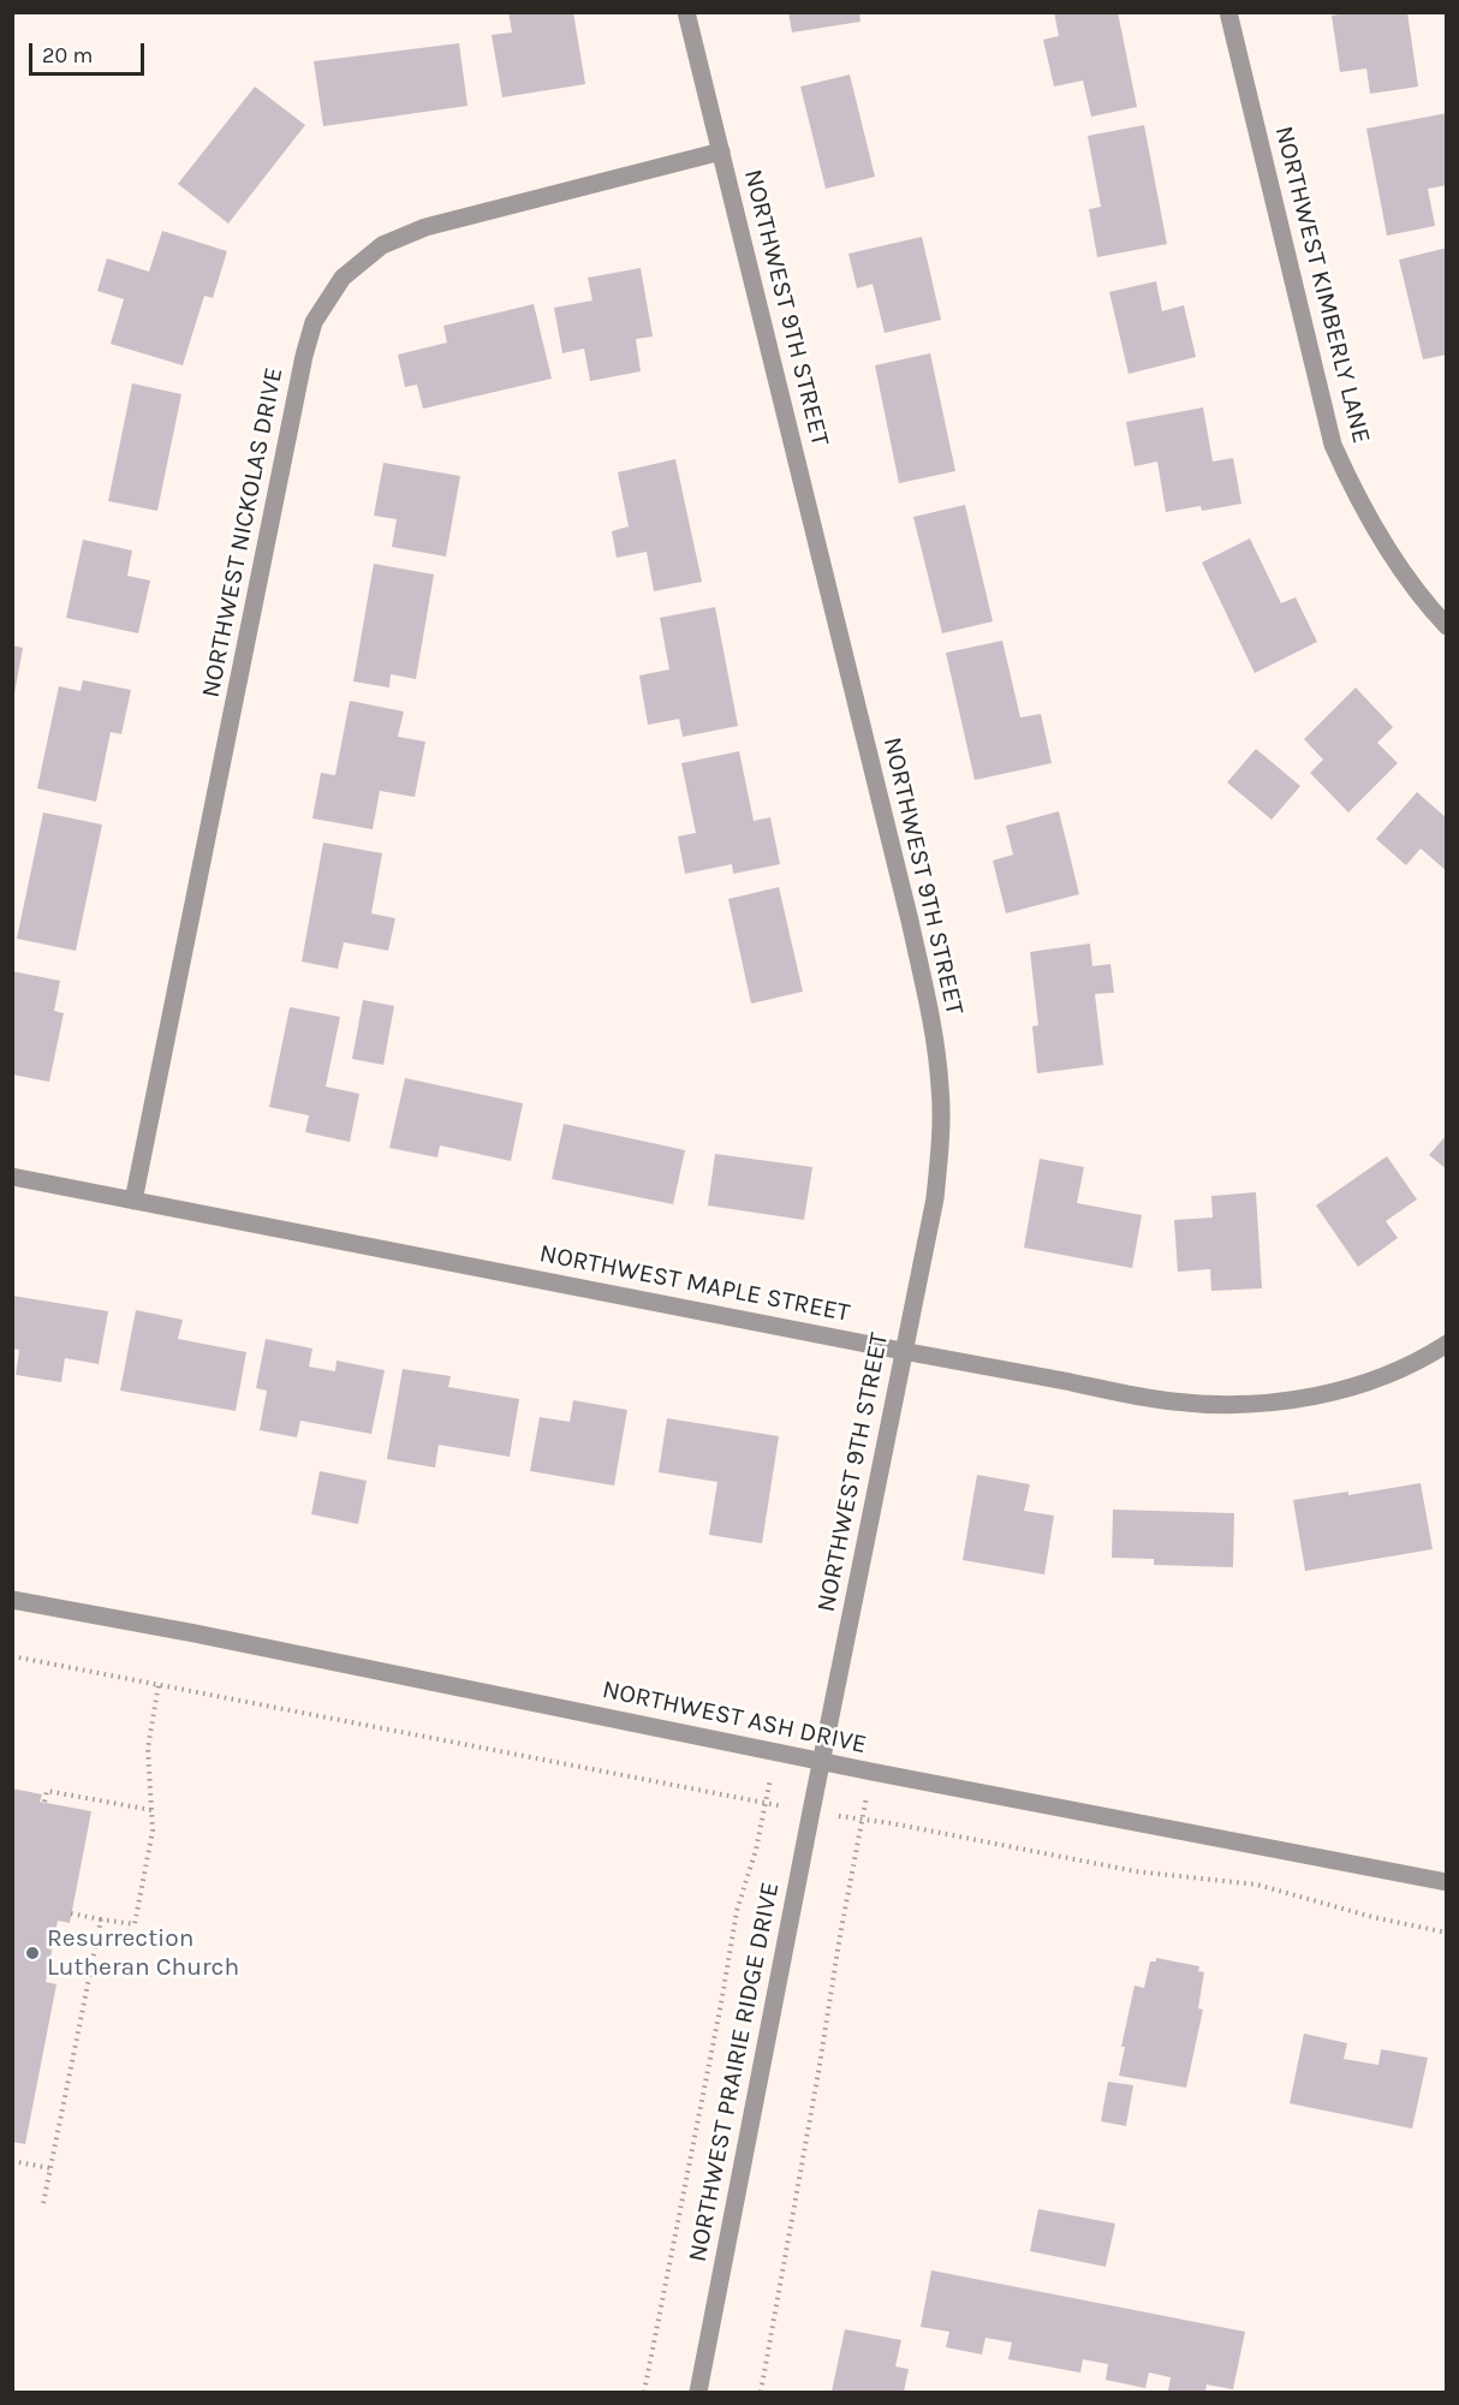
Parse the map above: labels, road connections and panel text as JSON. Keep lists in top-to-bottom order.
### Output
{
  "streets": {
    "street": [
      "NORTHWEST KIMBERLY LANE",
      "NORTHWEST 9TH STREET",
      "NORTHWEST NICKOLAS DRIVE",
      "NORTHWEST MAPLE STREET",
      "NORTHWEST ASH DRIVE",
      "NORTHWEST PRAIRIE RIDGE DRIVE"
    ]
  },
  "crossings": [
    ["NORTHWEST 9TH STREET", "NORTHWEST NICKOLAS DRIVE"],
    ["NORTHWEST 9TH STREET", "NORTHWEST MAPLE STREET"],
    ["NORTHWEST 9TH STREET", "NORTHWEST ASH DRIVE"],
    ["NORTHWEST 9TH STREET", "NORTHWEST PRAIRIE RIDGE DRIVE"],
    ["NORTHWEST NICKOLAS DRIVE", "NORTHWEST MAPLE STREET"],
    ["NORTHWEST ASH DRIVE", "NORTHWEST PRAIRIE RIDGE DRIVE"]
  ],
  "places": ["Resurrection Lutheran Church"],
  "scale_bar": "20 m"
}
